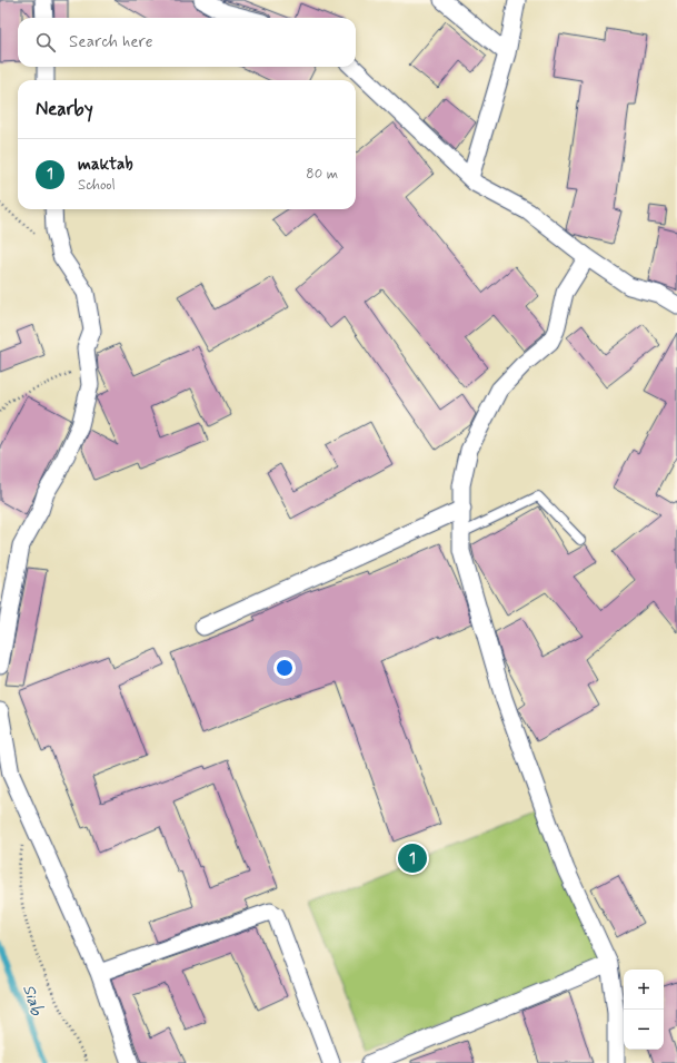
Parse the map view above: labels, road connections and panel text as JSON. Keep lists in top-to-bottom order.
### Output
{
  "water": ["Siab"],
  "page": {
    "search": "Search here",
    "heading": "Nearby",
    "list": [
      {
        "mark": "1",
        "name": "maktab",
        "note": "School",
        "value": "80 m"
      }
    ],
    "pins": "1",
    "map_buttons": ["+", "−"]
  }
}
